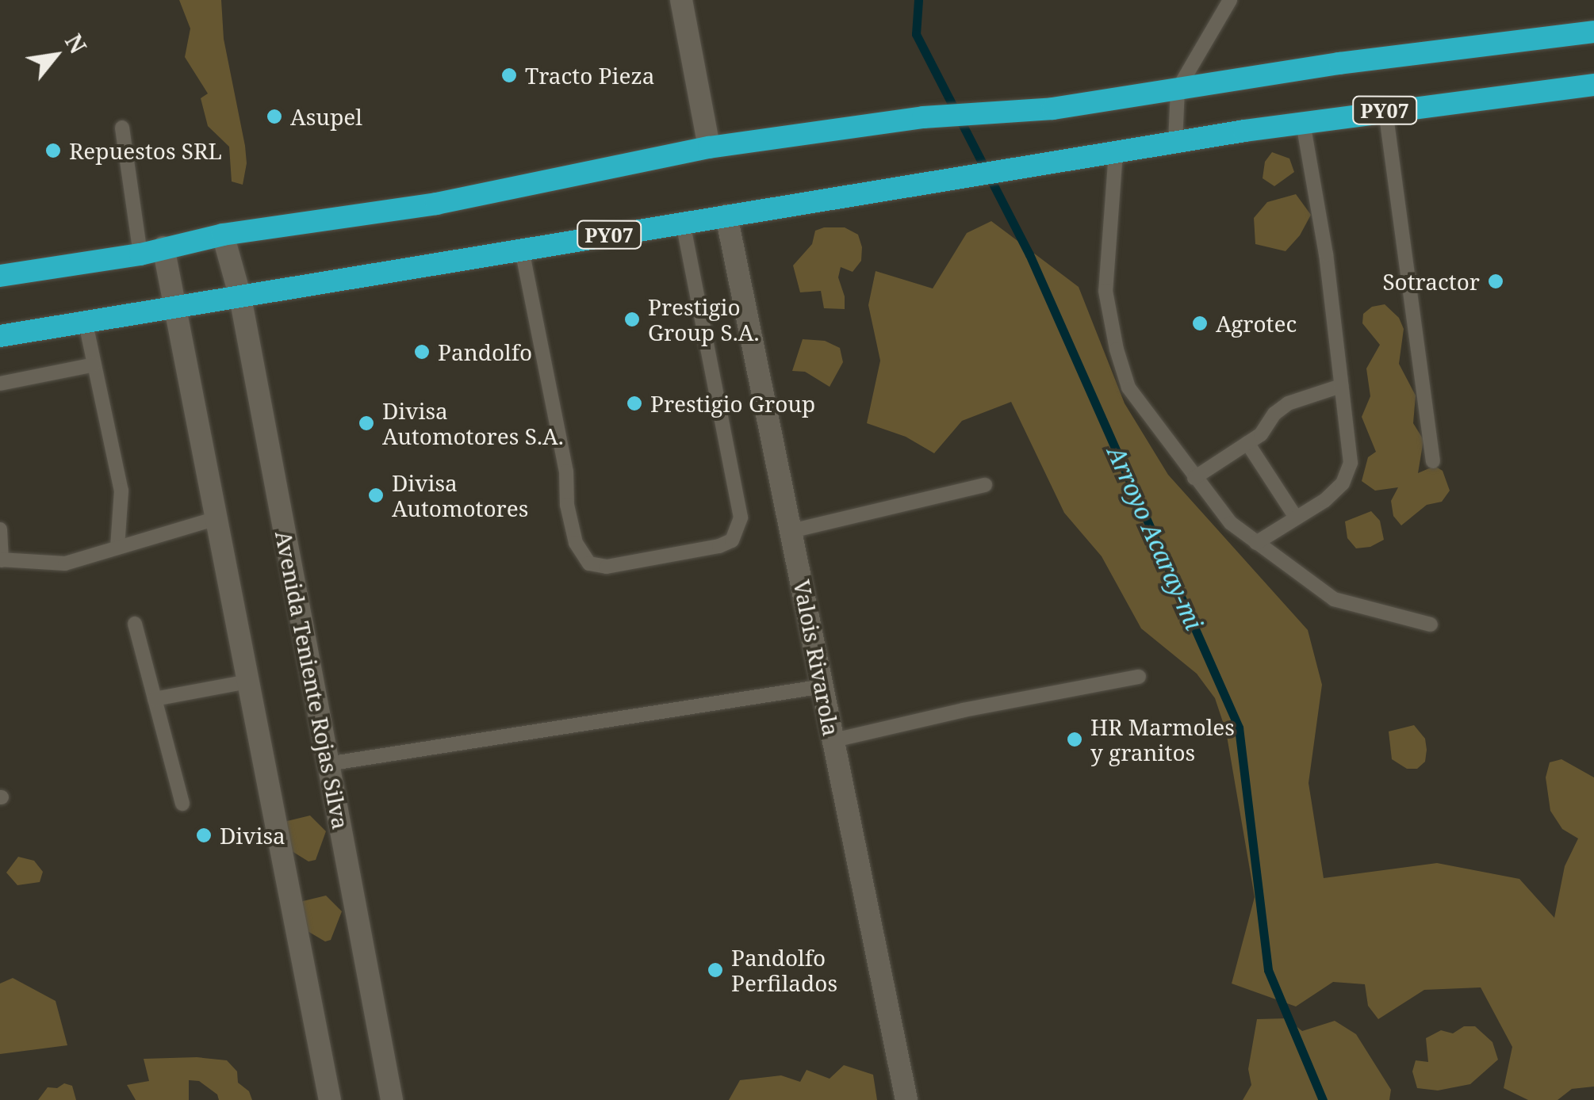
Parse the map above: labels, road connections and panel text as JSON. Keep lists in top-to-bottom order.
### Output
{
  "streets": {
    "highway": ["PY07"],
    "street": ["Valois Rivarola", "Avenida Teniente Rojas Silva"]
  },
  "crossings": [
    ["PY07", "Valois Rivarola"],
    ["PY07", "Avenida Teniente Rojas Silva"]
  ],
  "water": ["Arroyo Acaray-mi"],
  "places": [
    "Tracto Pieza",
    "Asupel",
    "Repuestos SRL",
    "Sotractor",
    "Prestigio Group S.A.",
    "Agrotec",
    "Pandolfo",
    "Prestigio Group",
    "Divisa Automotores S.A.",
    "Divisa Automotores",
    "HR Marmoles y granitos",
    "Divisa",
    "Pandolfo Perfilados"
  ],
  "north": "top right"
}
